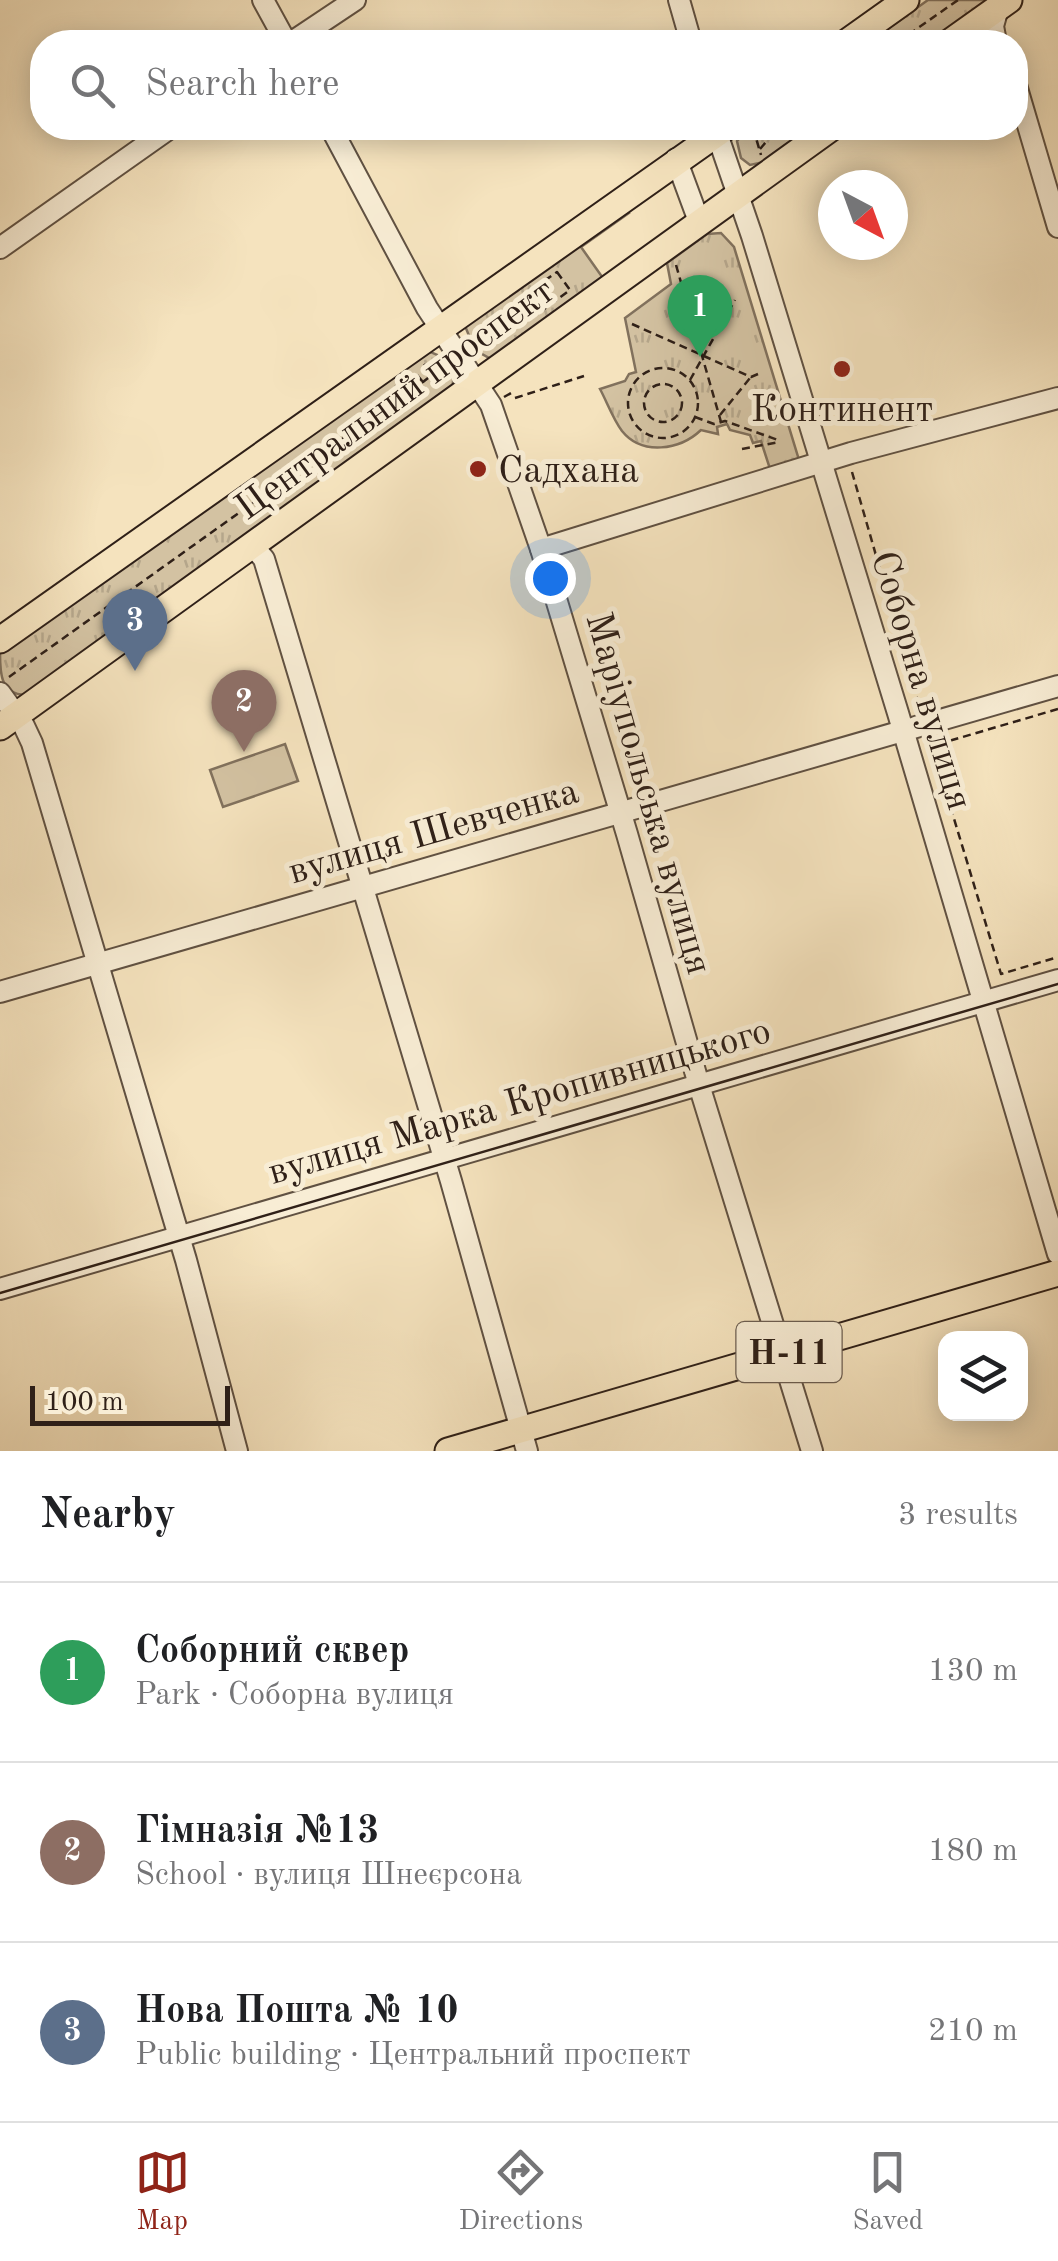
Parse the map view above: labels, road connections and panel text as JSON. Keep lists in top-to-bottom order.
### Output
{
  "streets": {
    "main road": ["Центральний проспект", "Н-11"],
    "street": [
      "Соборна вулиця",
      "Маріупольська вулиця",
      "вулиця Шевченка",
      "вулиця Марка Кропивницького"
    ]
  },
  "crossings": [
    ["Центральний проспект", "Соборна вулиця"],
    ["Центральний проспект", "Маріупольська вулиця"],
    ["Соборна вулиця", "вулиця Шевченка"],
    ["Соборна вулиця", "вулиця Марка Кропивницького"],
    ["Маріупольська вулиця", "вулиця Шевченка"],
    ["Маріупольська вулиця", "вулиця Марка Кропивницького"],
    ["Маріупольська вулиця", "Н-11"]
  ],
  "places": ["Континент", "Садхана"],
  "scale_bar": "100 m",
  "north": "bottom right",
  "page": {
    "search": "Search here",
    "pins": ["1", "3", "2"],
    "scale": "100 m",
    "heading": ["Nearby", "3 results"],
    "list": [
      {
        "mark": "1",
        "name": "Соборний сквер",
        "note": "Park · Соборна вулиця",
        "value": "130 m"
      },
      {
        "mark": "2",
        "name": "Гімназія №13",
        "note": "School · вулиця Шнеєрсона",
        "value": "180 m"
      },
      {
        "mark": "3",
        "name": "Нова Пошта № 10",
        "note": "Public building · Центральний проспект",
        "value": "210 m"
      }
    ],
    "nav": ["Map", "Directions", "Saved"]
  }
}
